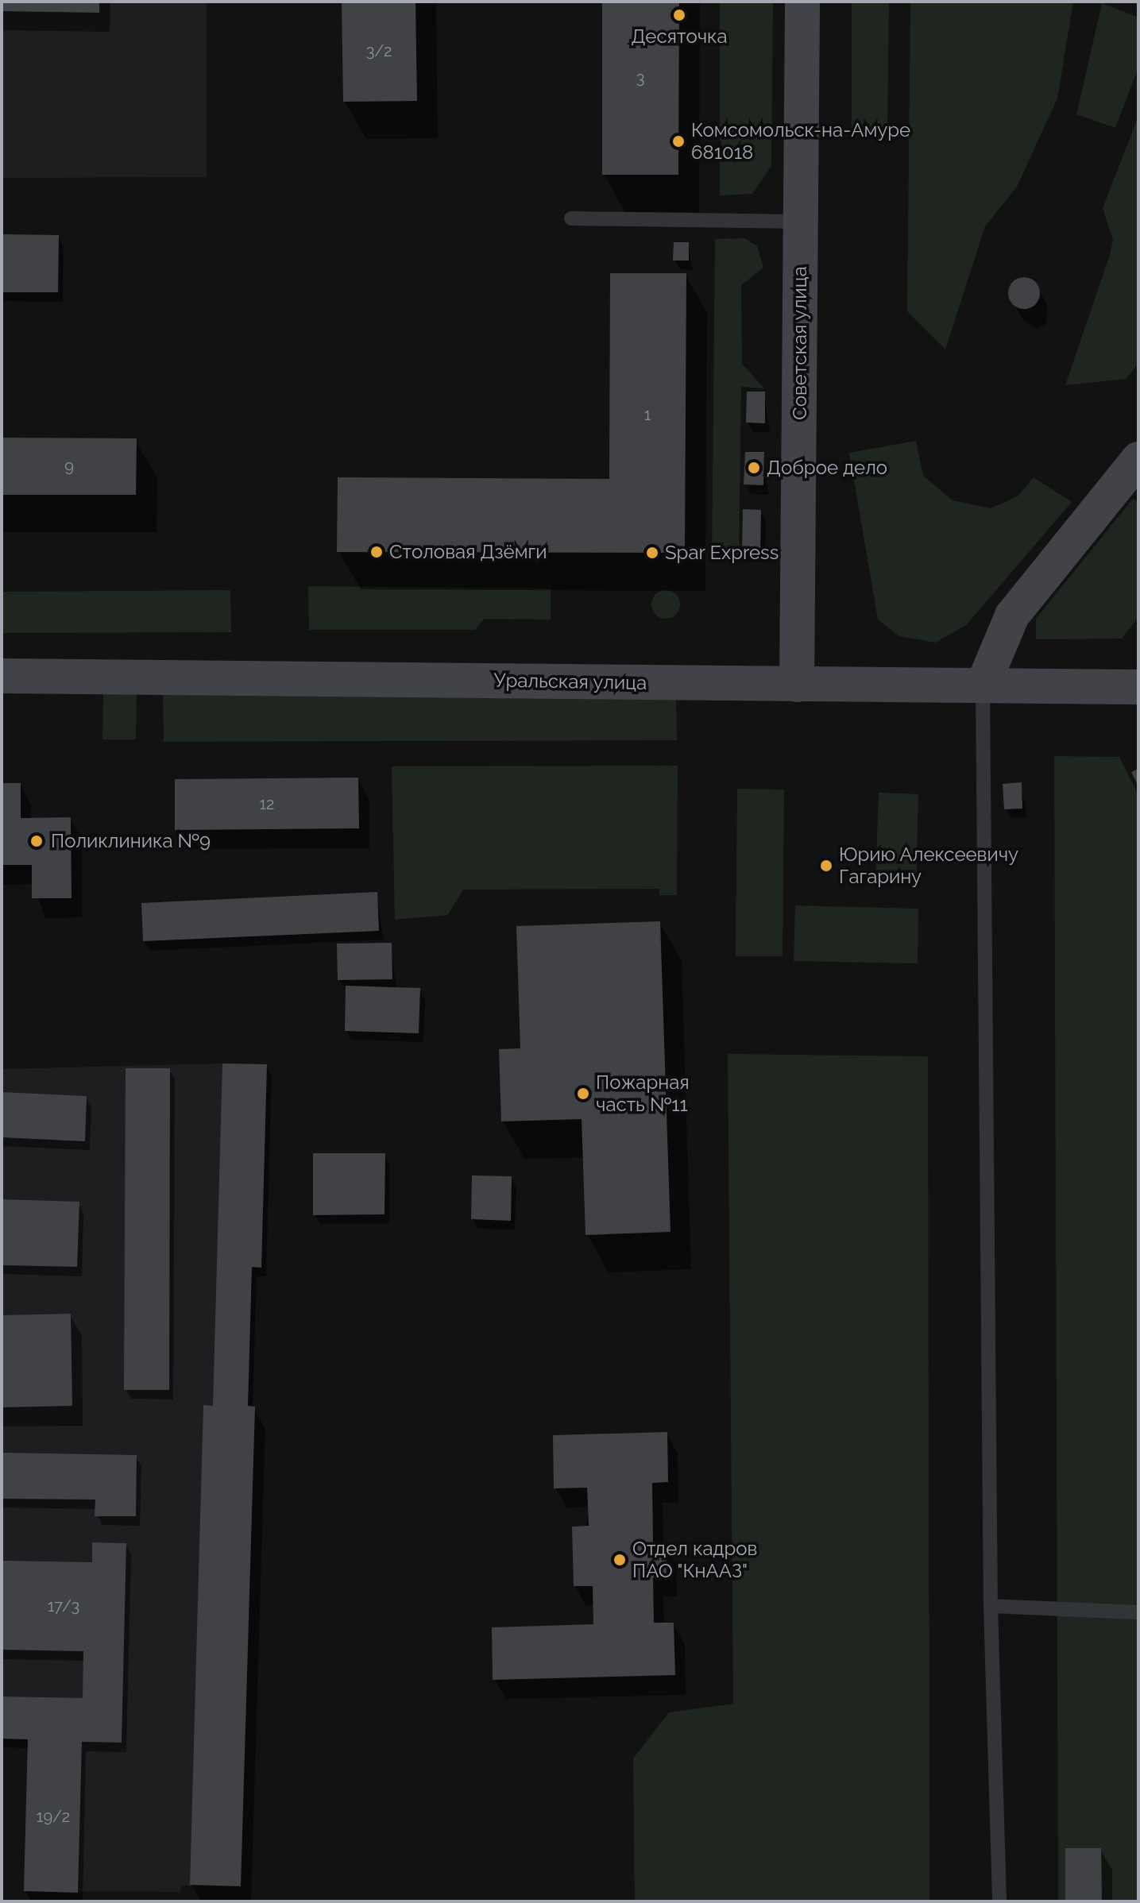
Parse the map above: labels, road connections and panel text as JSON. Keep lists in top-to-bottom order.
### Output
{
  "streets": {
    "street": ["Советская улица", "Уральская улица"]
  },
  "crossings": [
    ["Советская улица", "Уральская улица"]
  ],
  "places": [
    "Десяточка",
    "Комсомольск-на-Амуре 681018",
    "Доброе дело",
    "Столовая Дзёмги",
    "Spar Express",
    "Поликлиника №9",
    "Юрию Алексеевичу Гагарину",
    "Пожарная часть №11",
    "Отдел кадров ПАО \"КнААЗ\""
  ],
  "house_numbers": [
    "3/2",
    "3",
    "1",
    "9",
    "12",
    "17/3",
    "19/2"
  ]
}
